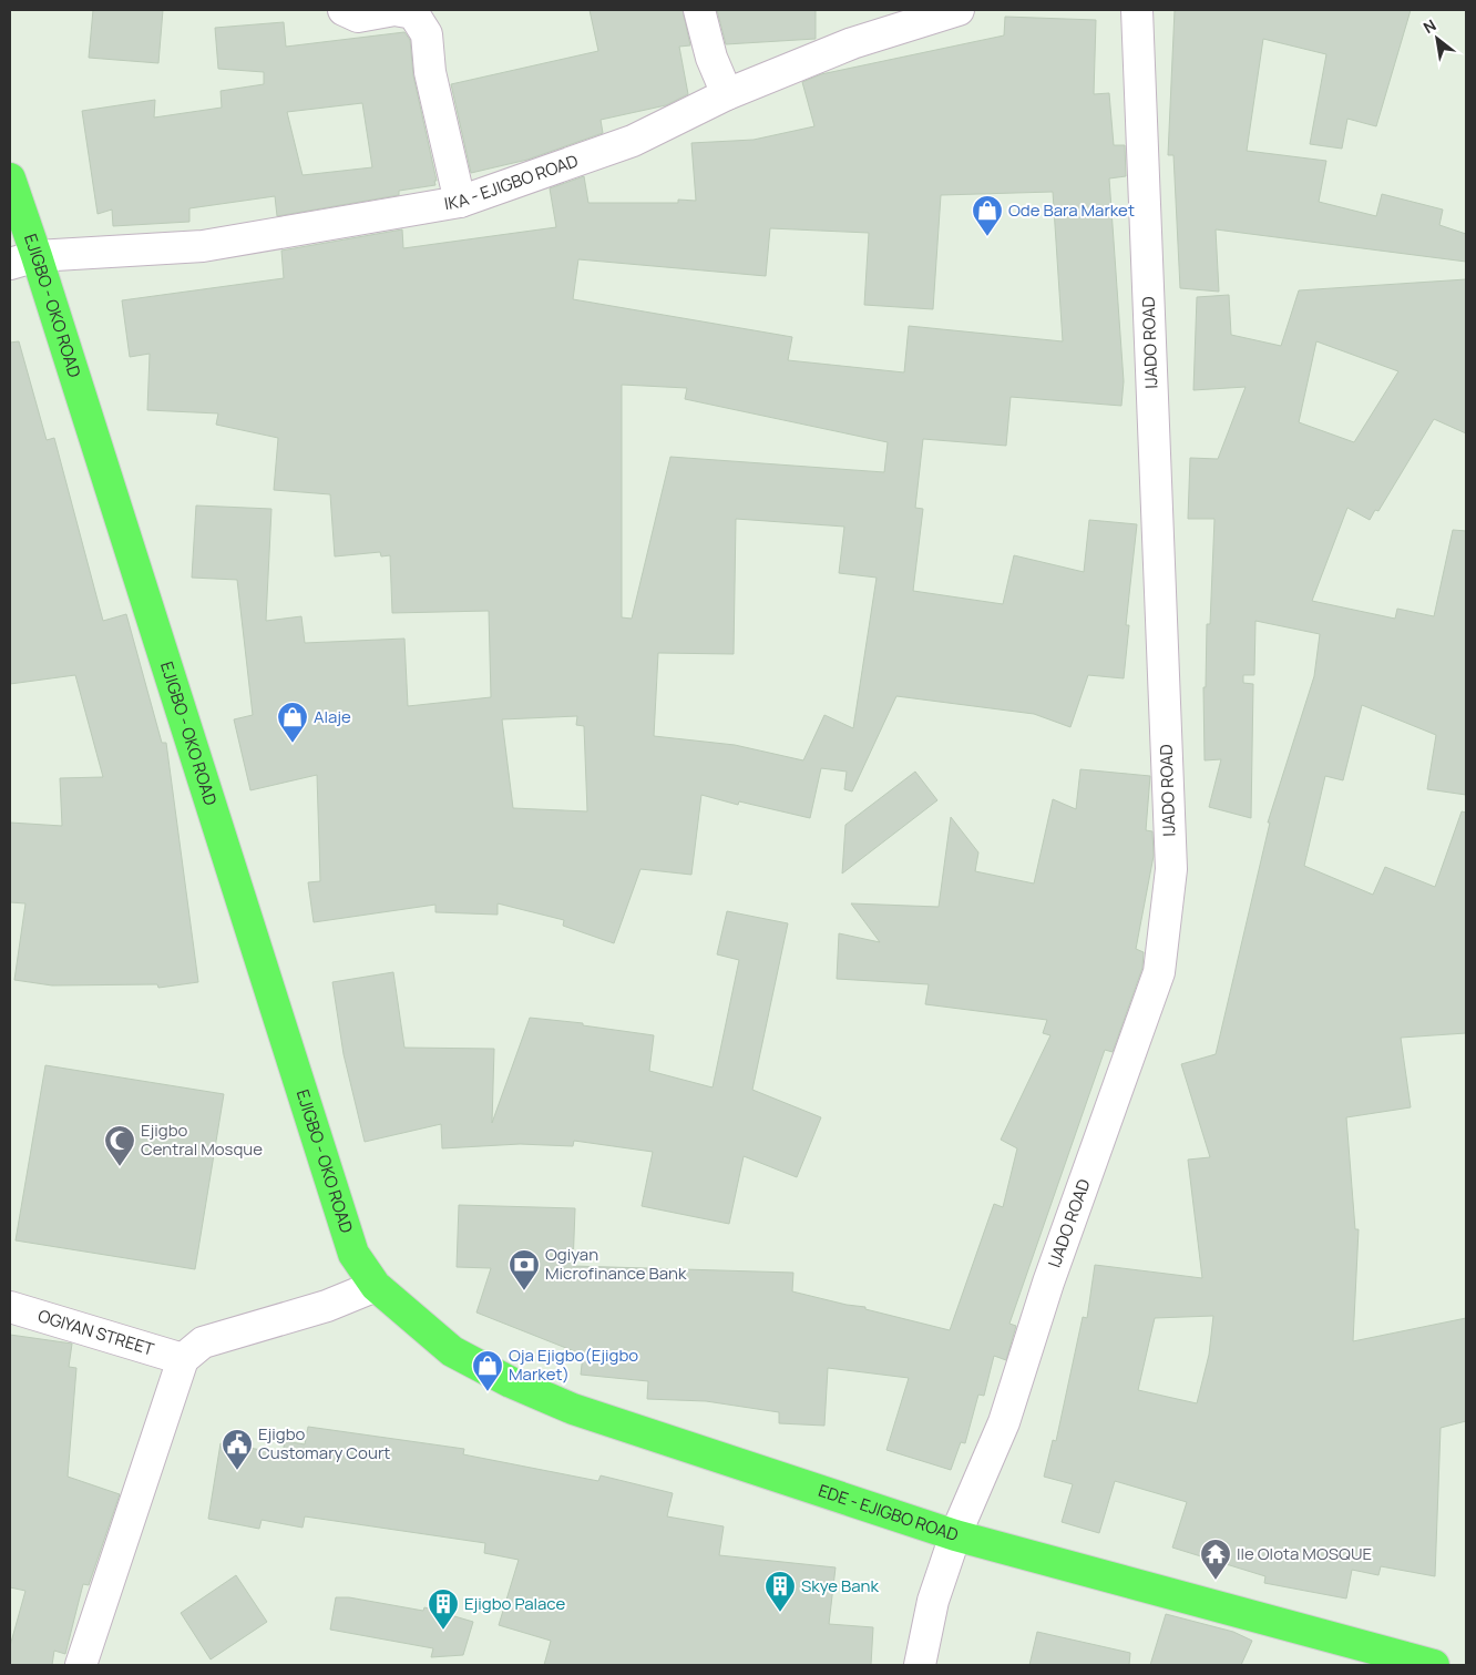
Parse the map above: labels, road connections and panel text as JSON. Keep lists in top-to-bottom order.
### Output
{
  "streets": {
    "main road": ["EJIGBO - OKO ROAD", "EDE - EJIGBO ROAD"],
    "street": ["IKA - EJIGBO ROAD", "IJADO ROAD", "OGIYAN STREET"]
  },
  "crossings": [
    ["IKA - EJIGBO ROAD", "EJIGBO - OKO ROAD"],
    ["EJIGBO - OKO ROAD", "EDE - EJIGBO ROAD"],
    ["IJADO ROAD", "EDE - EJIGBO ROAD"]
  ],
  "places": {
    "shop": ["Ode Bara Market", "Alaje", "Oja Ejigbo(Ejigbo Market)"],
    "mosque": ["Ejigbo Central Mosque"],
    "bank": ["Ogiyan Microfinance Bank"],
    "public building": ["Ejigbo Customary Court"],
    "temple": ["Ile Olota MOSQUE"],
    "building": ["Skye Bank", "Ejigbo Palace"]
  },
  "north": "top left"
}
